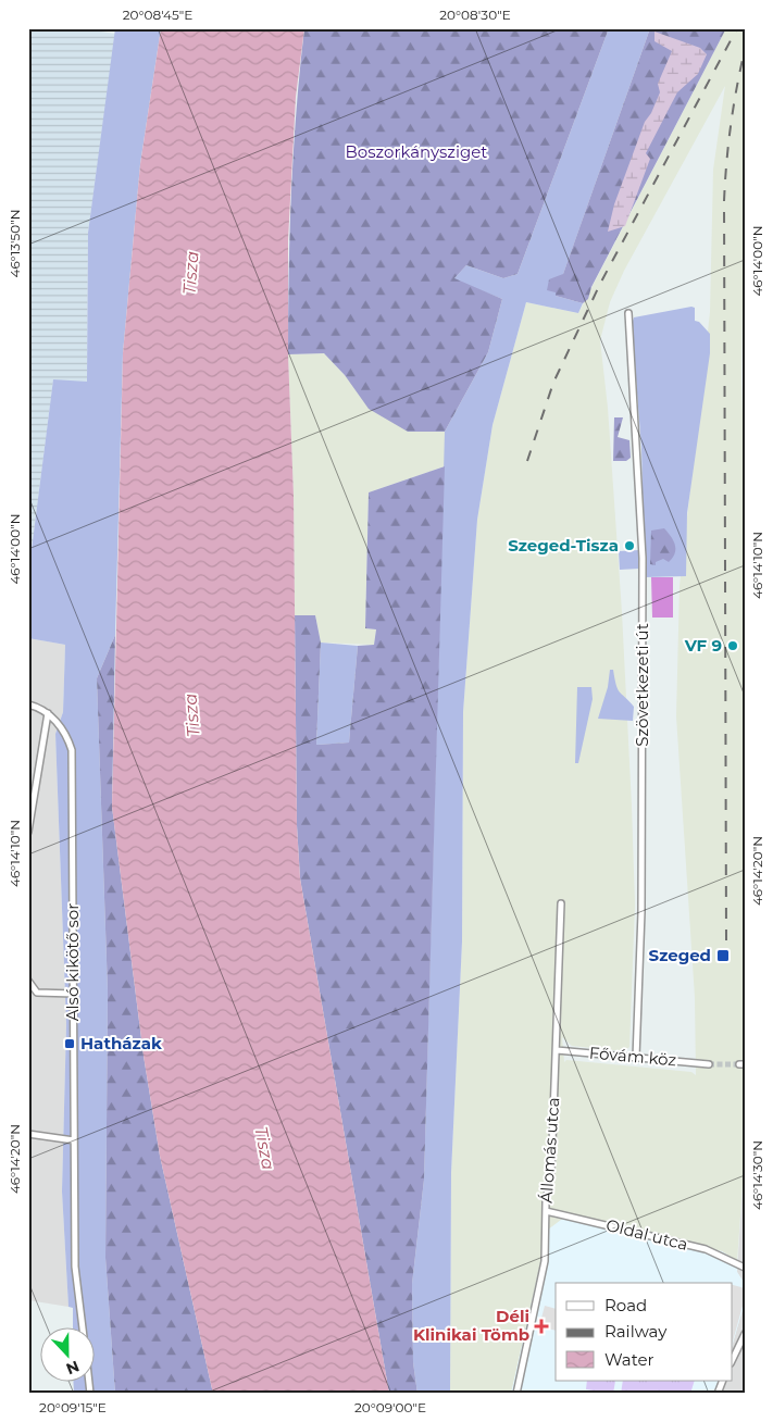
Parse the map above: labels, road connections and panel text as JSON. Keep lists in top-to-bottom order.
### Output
{
  "streets": {
    "street": [
      "Szövetkezeti út",
      "Alsó kikötő sor",
      "Fővám köz",
      "Állomás utca",
      "Oldal utca"
    ]
  },
  "crossings": [
    ["Szövetkezeti út", "Fővám köz"],
    ["Fővám köz", "Állomás utca"],
    ["Állomás utca", "Oldal utca"]
  ],
  "water": ["Tisza"],
  "parks": ["Boszorkánysziget"],
  "places": {
    "other": ["Szeged-Tisza", "VF 9"],
    "transit": ["Szeged", "Hatházak"],
    "health": ["Déli Klinikai Tömb"]
  },
  "legend": ["Road", "Railway", "Water"],
  "north": "bottom",
  "coordinates": [
    "20°08'45\"E",
    "20°08'30\"E",
    "46°13'50\"N",
    "46°14'00\"N",
    "46°14'10\"N",
    "46°14'20\"N",
    "46°14'30\"N",
    "20°09'15\"E",
    "20°09'00\"E"
  ]
}
